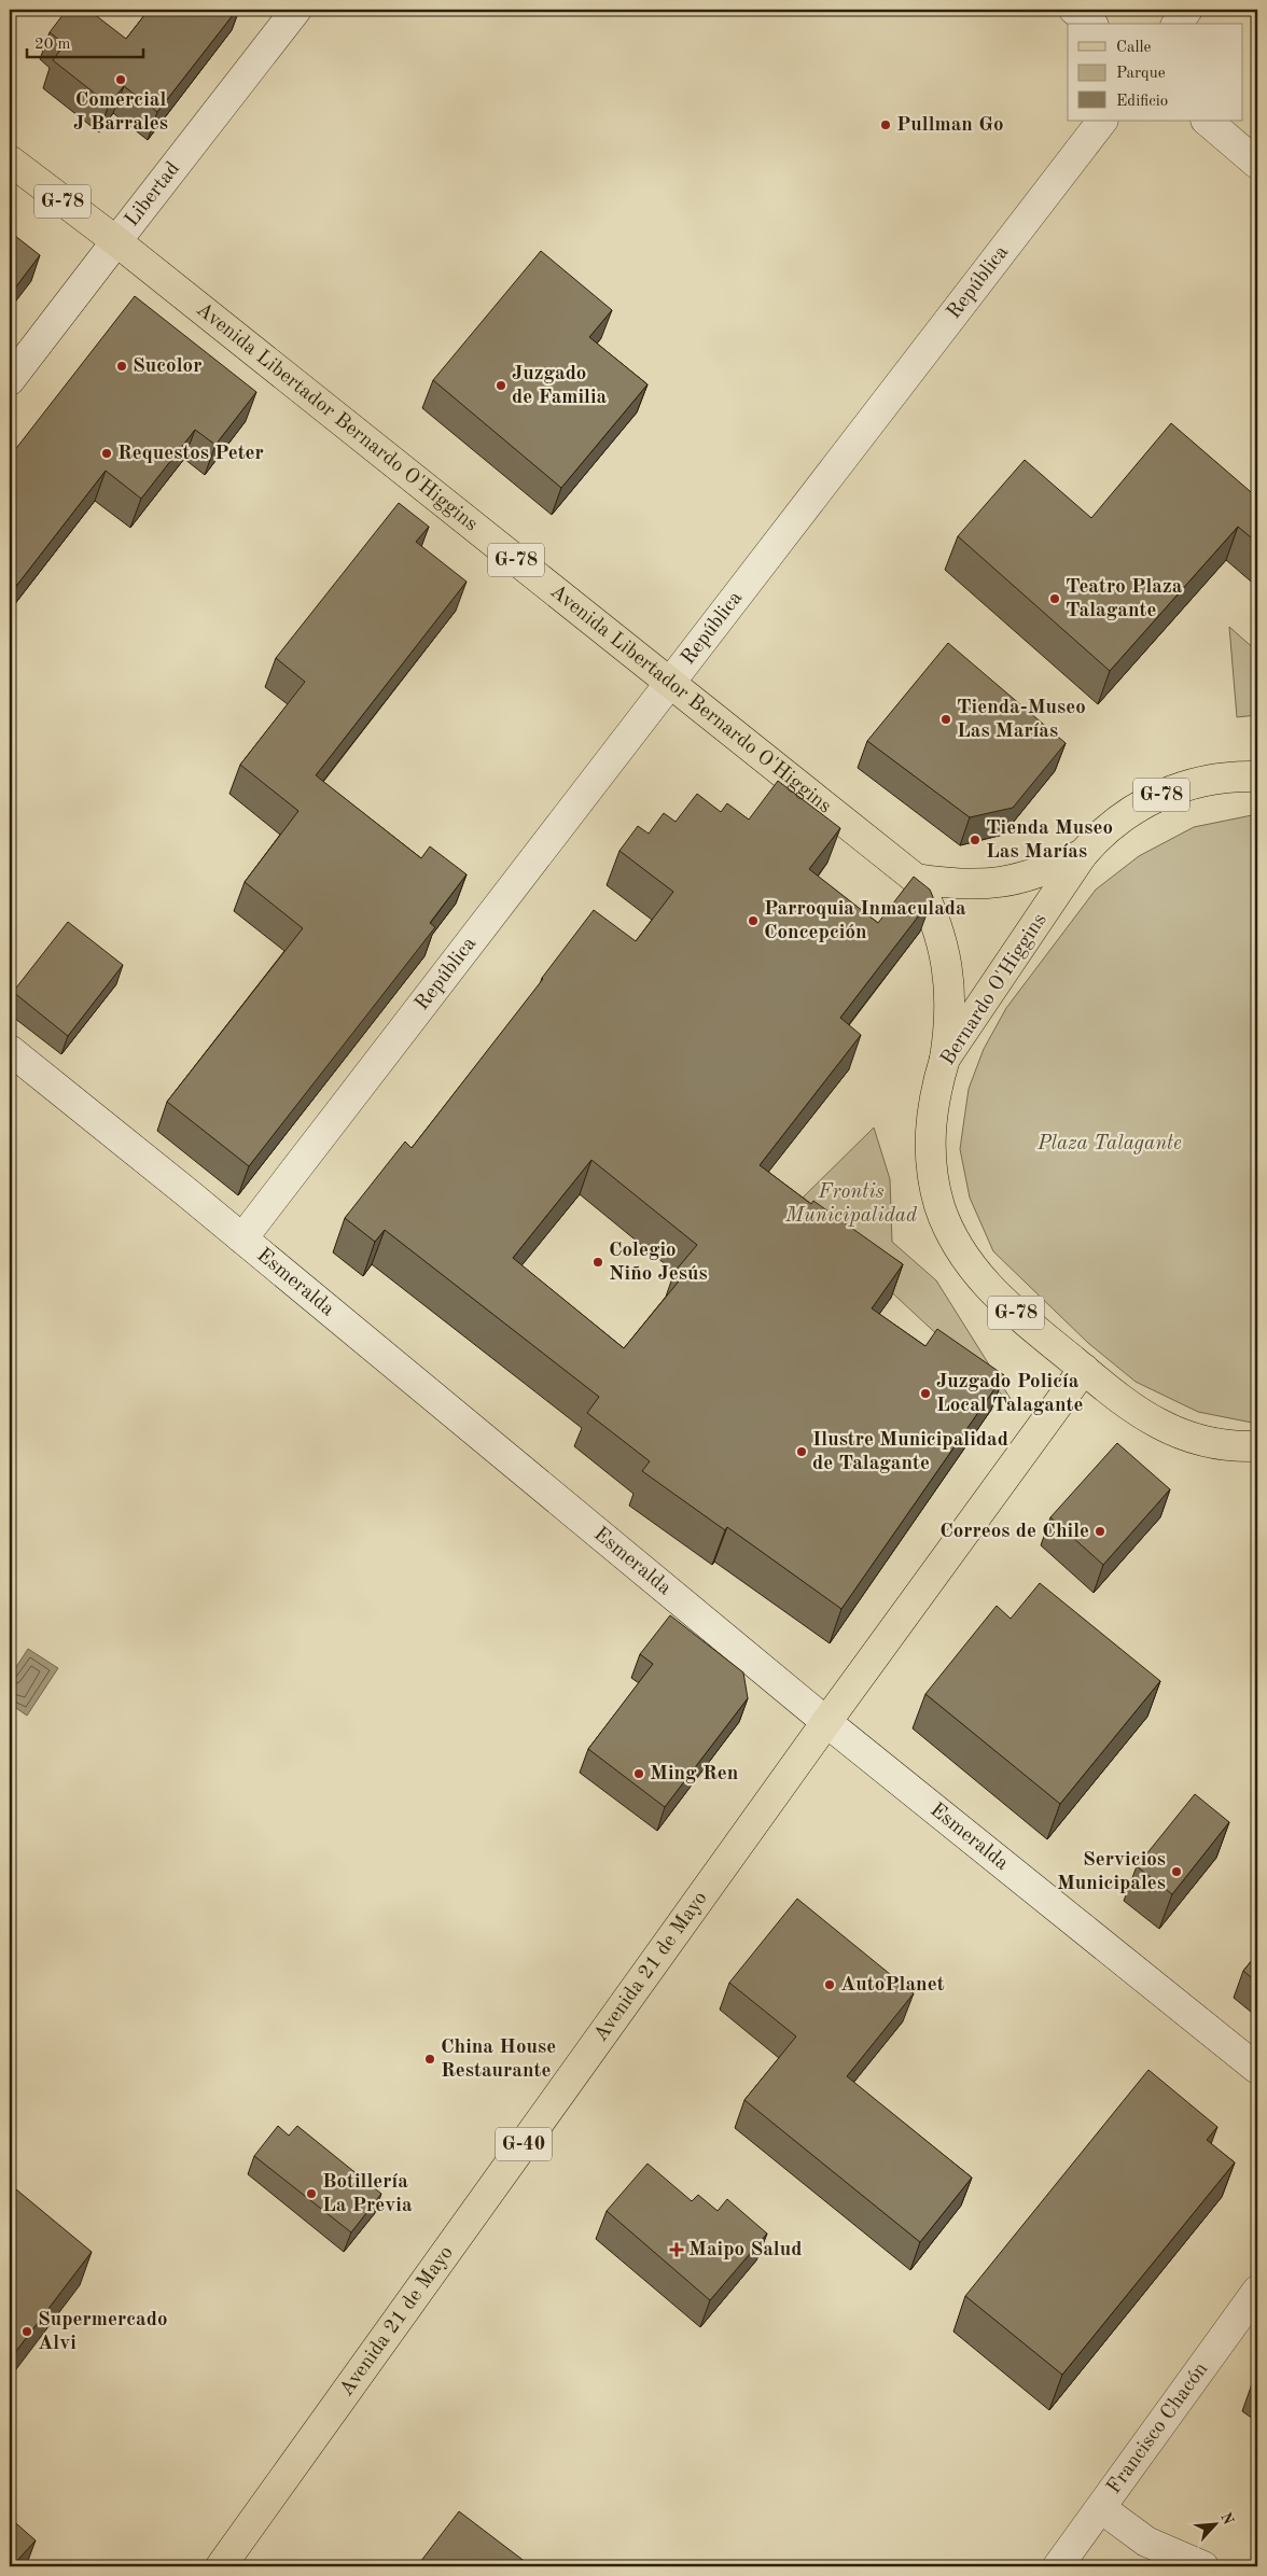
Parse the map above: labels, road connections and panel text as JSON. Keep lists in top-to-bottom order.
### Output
{
  "streets": {
    "main road": [
      "G-78",
      "Avenida Libertador Bernardo O'Higgins",
      "Bernardo O'Higgins",
      "Avenida 21 de Mayo",
      "G-40"
    ],
    "street": [
      "Libertad",
      "República",
      "Esmeralda",
      "Francisco Chacón"
    ]
  },
  "crossings": [
    ["Libertad", "Avenida Libertador Bernardo O'Higgins"],
    ["República", "Avenida Libertador Bernardo O'Higgins"],
    ["República", "Esmeralda"],
    ["Avenida Libertador Bernardo O'Higgins", "Bernardo O'Higgins"],
    ["Bernardo O'Higgins", "Avenida 21 de Mayo"],
    ["Esmeralda", "Avenida 21 de Mayo"]
  ],
  "parks": ["Plaza Talagante", "Frontis Municipalidad"],
  "places": {
    "other": [
      "Comercial J Barrales",
      "Pullman Go",
      "Sucolor",
      "Juzgado de Familia",
      "Requestos Peter",
      "Teatro Plaza Talagante",
      "Tienda-Museo Las Marías",
      "Tienda Museo Las Marías",
      "Parroquia Inmaculada Concepción",
      "Colegio Niño Jesús",
      "Juzgado Policía Local Talagante",
      "Ilustre Municipalidad de Talagante",
      "Correos de Chile",
      "Ming Ren",
      "Servicios Municipales",
      "AutoPlanet",
      "China House Restaurante",
      "Botillería La Previa",
      "Supermercado Alvi"
    ],
    "health": ["Maipo Salud"]
  },
  "legend": ["Calle", "Parque", "Edificio"],
  "scale_bar": "20 m",
  "north": "top right"
}
